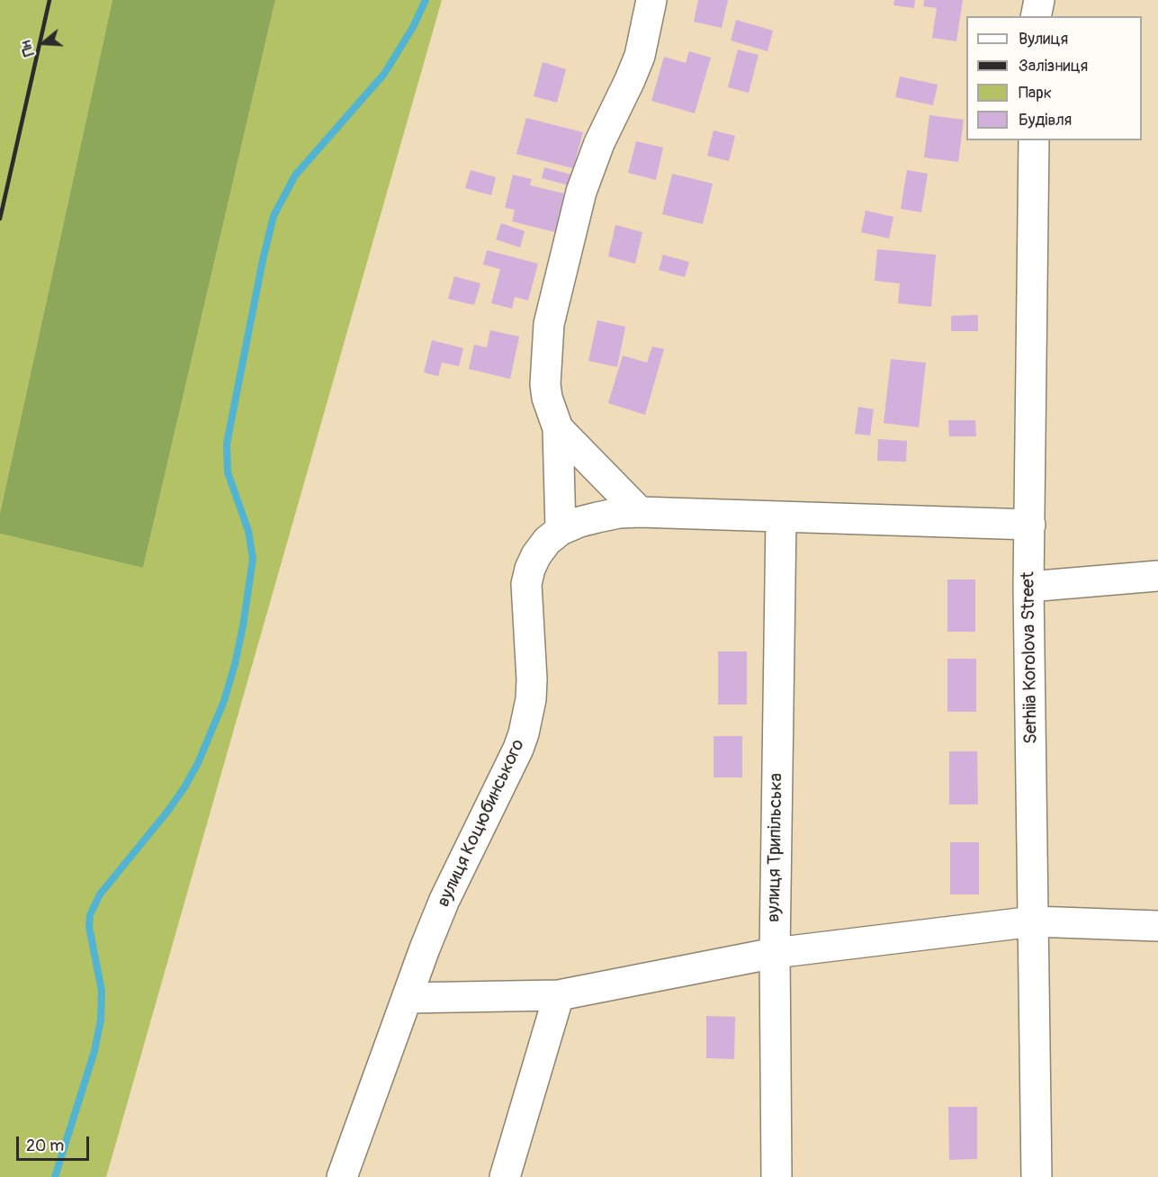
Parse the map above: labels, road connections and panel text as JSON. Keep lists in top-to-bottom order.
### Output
{
  "streets": {
    "street": ["Serhiia Korolova Street", "вулиця Коцюбинського", "вулиця Трипільська"]
  },
  "crossings": [
    ["Serhiia Korolova Street", "вулиця Коцюбинського"],
    ["вулиця Коцюбинського", "вулиця Трипільська"]
  ],
  "legend": [
    "Вулиця",
    "Залізниця",
    "Парк",
    "Будівля"
  ],
  "scale_bar": "20 m",
  "north": "left"
}
